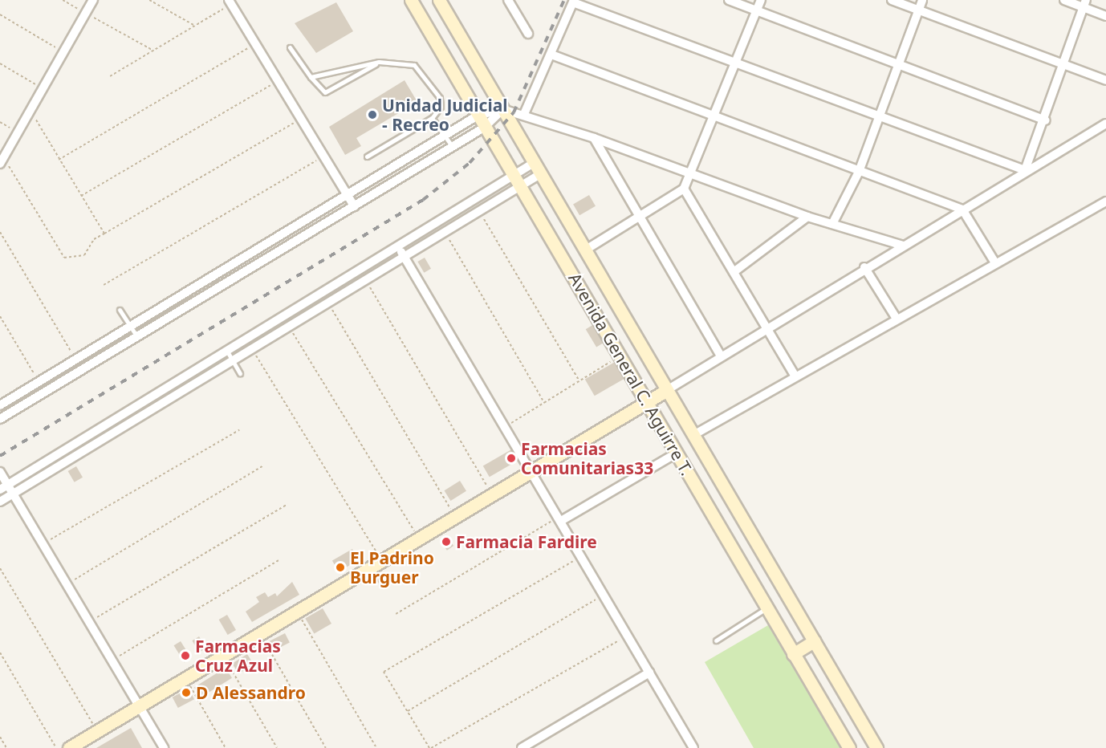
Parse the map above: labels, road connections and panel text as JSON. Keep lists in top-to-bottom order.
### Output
{
  "streets": {
    "street": ["Avenida General C. Aguirre T."]
  },
  "places": [
    "Unidad Judicial - Recreo",
    "Farmacias Comunitarias33",
    "Farmacia Fardire",
    "El Padrino Burguer",
    "Farmacias Cruz Azul",
    "D Alessandro"
  ]
}
